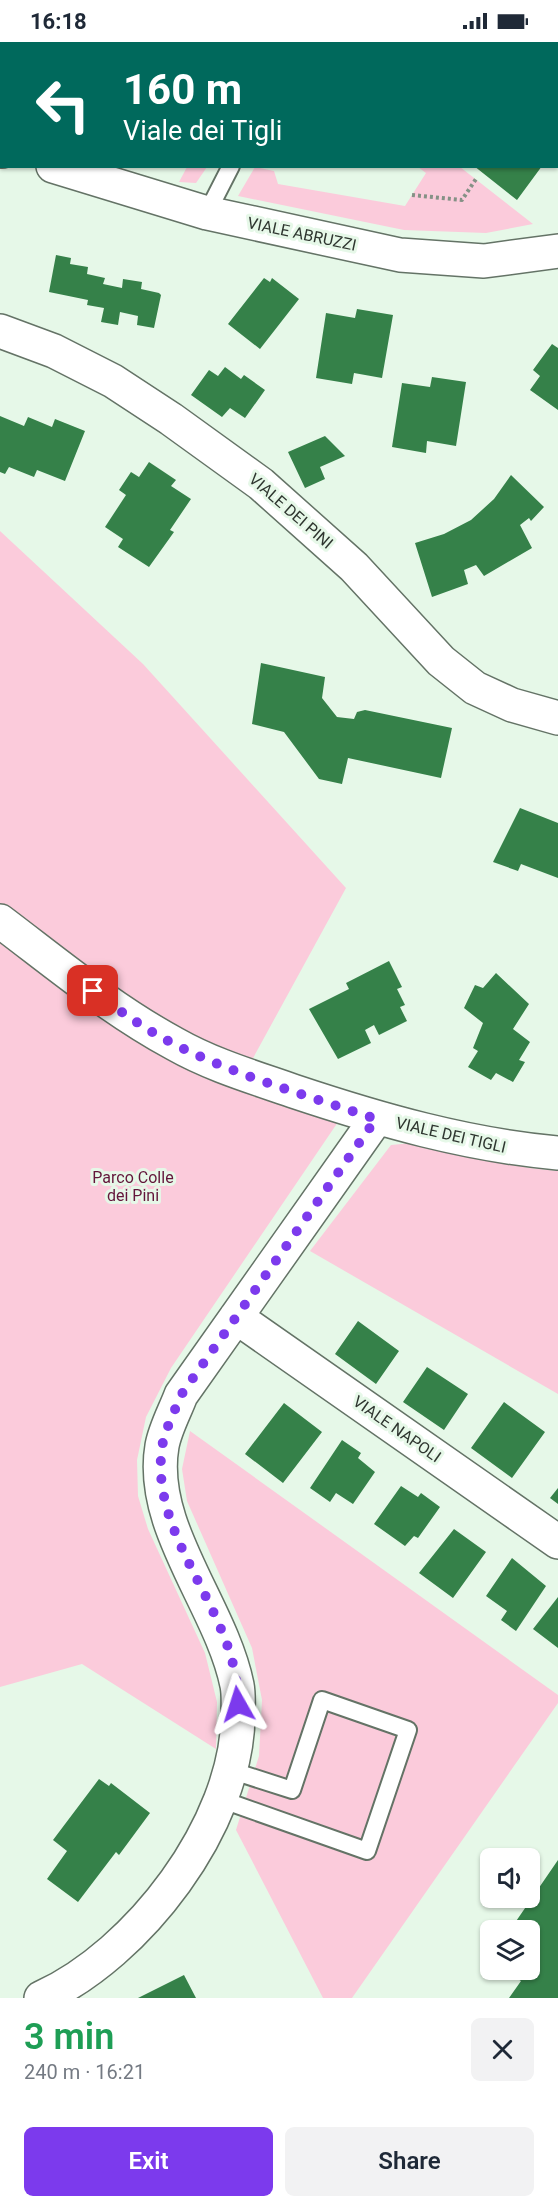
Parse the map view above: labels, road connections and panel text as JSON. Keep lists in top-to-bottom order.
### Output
{
  "streets": {
    "street": [
      "VIALE ABRUZZI",
      "VIALE DEI PINI",
      "VIALE DEI TIGLI",
      "VIALE NAPOLI"
    ]
  },
  "parks": ["Parco Colle dei Pini"],
  "page": {
    "status": "16:18",
    "turn": ["160 m", "Viale dei Tigli"],
    "heading": ["3 min", "240 m · 16:21"],
    "buttons": ["Exit", "Share"]
  }
}
